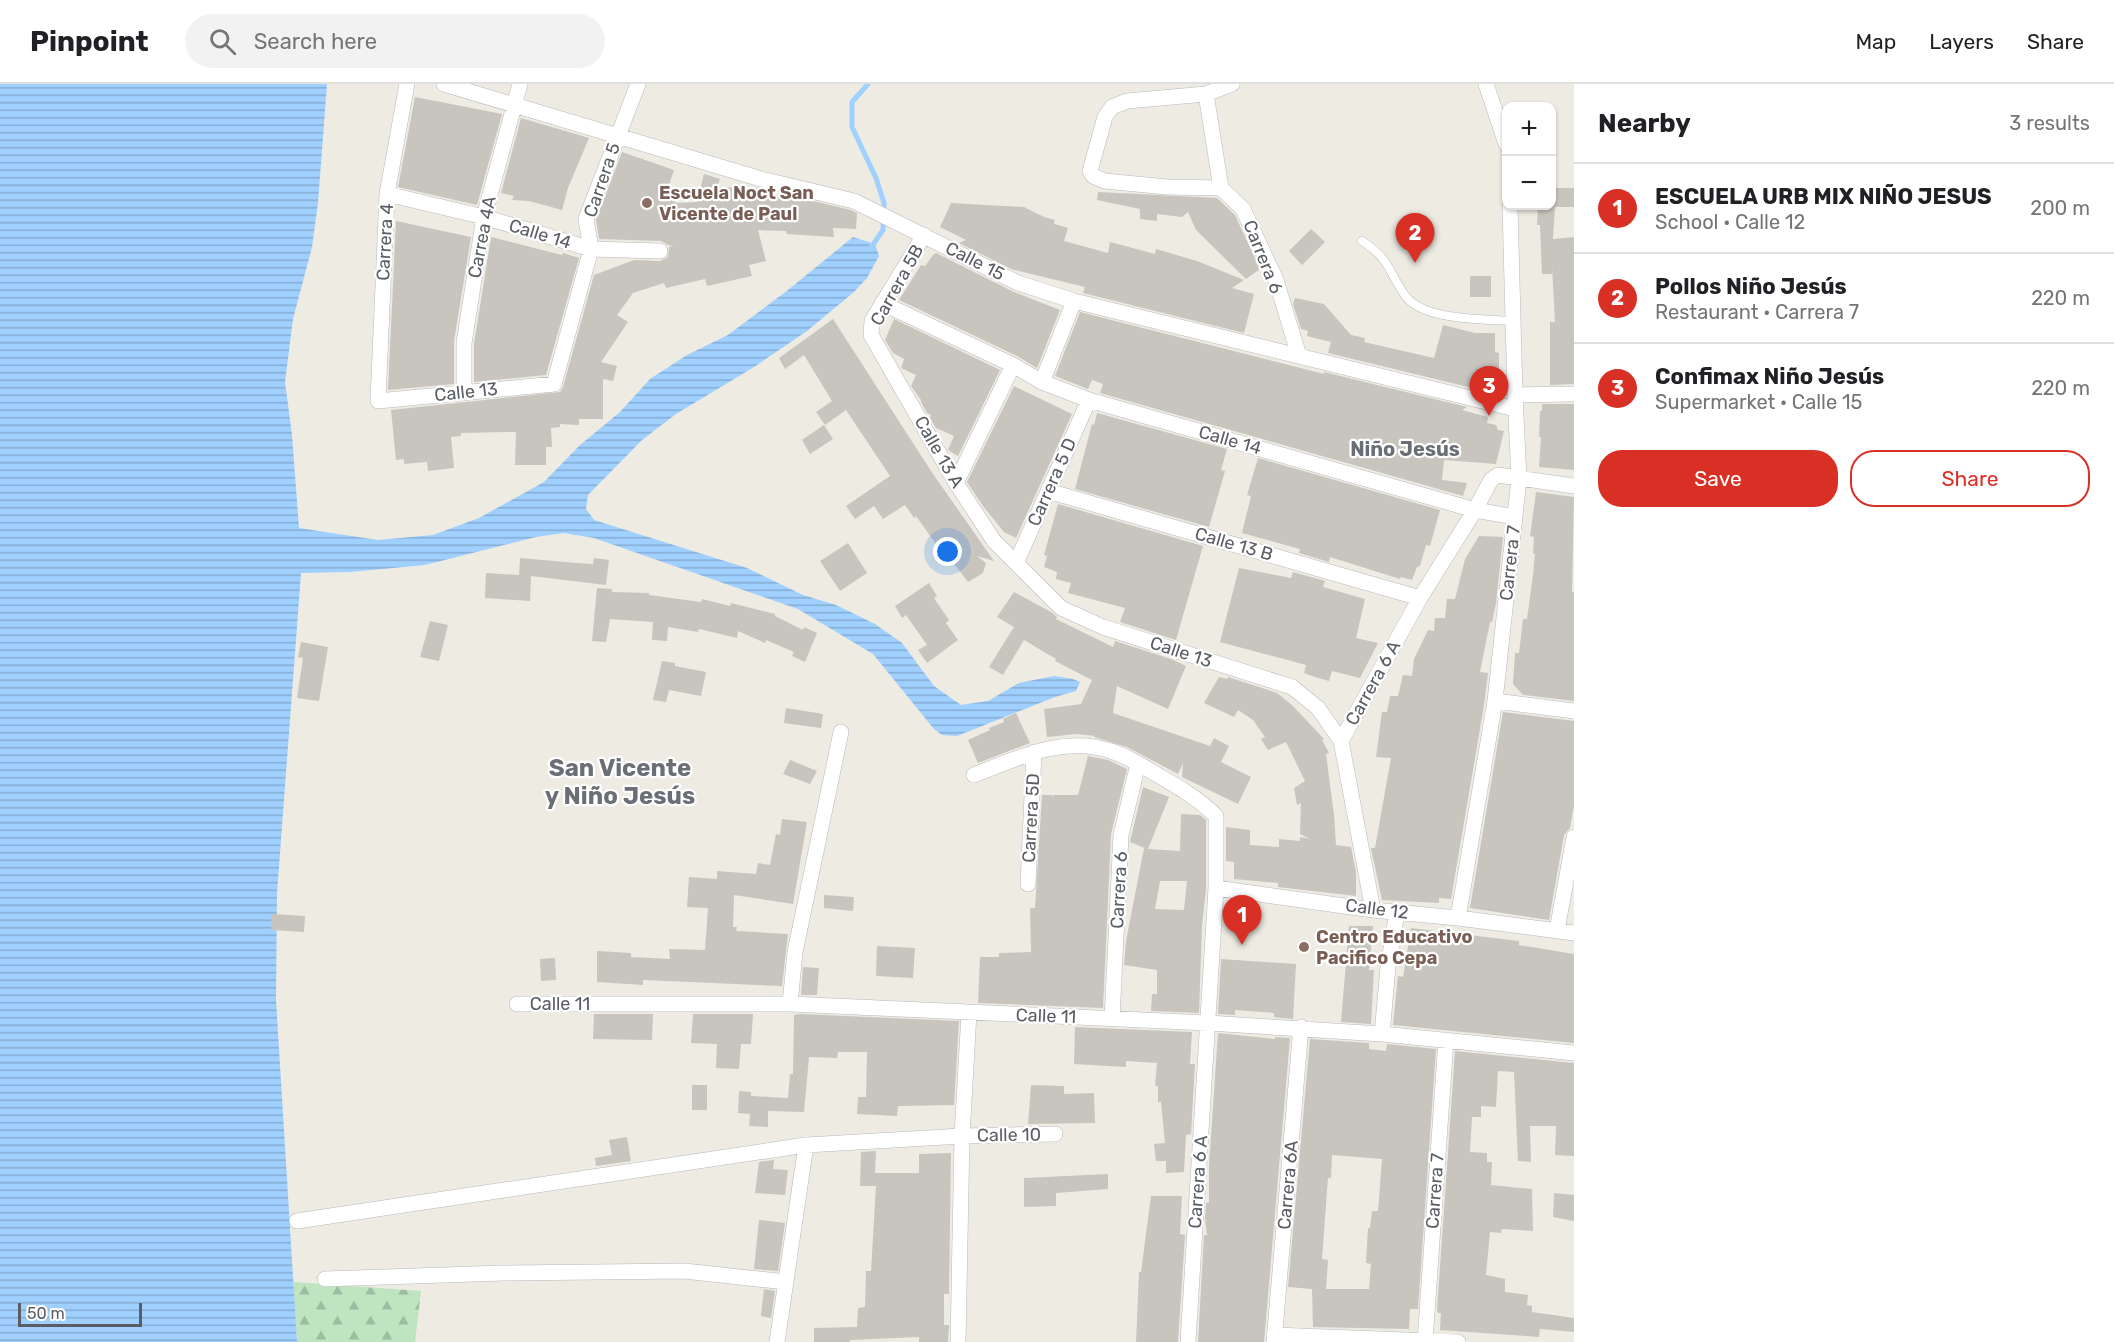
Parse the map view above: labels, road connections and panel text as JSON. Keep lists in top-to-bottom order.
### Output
{
  "streets": {
    "street": [
      "Carrera 5",
      "Calle 14",
      "Carrea 4A",
      "Carrera 4",
      "Carrera 6",
      "Calle 15",
      "Carrera 5B",
      "Calle 13",
      "Calle 13 A",
      "Carrera 5 D",
      "Calle 13 B",
      "Carrera 7",
      "Carrera 6 A",
      "Carrera 5D",
      "Calle 12",
      "Calle 11",
      "Calle 10",
      "Carrera 6A"
    ]
  },
  "crossings": [
    ["Carrera 5", "Calle 14"],
    ["Carrera 5", "Calle 15"],
    ["Carrera 5", "Calle 13"],
    ["Calle 14", "Carrea 4A"],
    ["Calle 14", "Carrera 4"],
    ["Calle 14", "Carrera 5B"],
    ["Calle 14", "Carrera 5 D"],
    ["Calle 14", "Carrera 7"],
    ["Calle 14", "Carrera 6 A"],
    ["Carrea 4A", "Calle 15"],
    ["Carrea 4A", "Calle 13"],
    ["Carrera 4", "Calle 13"],
    ["Carrera 6", "Calle 15"],
    ["Carrera 6", "Calle 11"],
    ["Calle 15", "Carrera 5B"],
    ["Calle 15", "Carrera 7"],
    ["Carrera 5B", "Calle 13 A"],
    ["Calle 13", "Calle 13 A"],
    ["Calle 13", "Carrera 5 D"],
    ["Calle 13", "Carrera 6 A"],
    ["Calle 13 A", "Carrera 5 D"],
    ["Carrera 5 D", "Calle 13 B"],
    ["Calle 13 B", "Carrera 6 A"],
    ["Carrera 7", "Calle 12"],
    ["Carrera 7", "Calle 11"],
    ["Carrera 6 A", "Calle 12"],
    ["Carrera 6 A", "Calle 11"],
    ["Calle 11", "Carrera 6A"]
  ],
  "districts": ["Niño Jesús", "San Vicente y Niño Jesús"],
  "places": ["Escuela Noct San Vicente de Paul", "Centro Educativo Pacifico Cepa"],
  "scale_bar": "50 m",
  "page": {
    "header": "Pinpoint",
    "search": "Search here",
    "nav": ["Map", "Layers", "Share"],
    "heading": ["Nearby", "3 results"],
    "map_buttons": ["+", "−"],
    "list": [
      {
        "mark": "1",
        "name": "ESCUELA URB MIX NIÑO JESUS",
        "note": "School · Calle 12",
        "value": "200 m"
      },
      {
        "mark": "2",
        "name": "Pollos Niño Jesús",
        "note": "Restaurant · Carrera 7",
        "value": "220 m"
      },
      {
        "mark": "3",
        "name": "Confimax Niño Jesús",
        "note": "Supermarket · Calle 15",
        "value": "220 m"
      }
    ],
    "pins": ["2", "3", "1"],
    "buttons": ["Save", "Share"],
    "scale": "50 m"
  }
}
